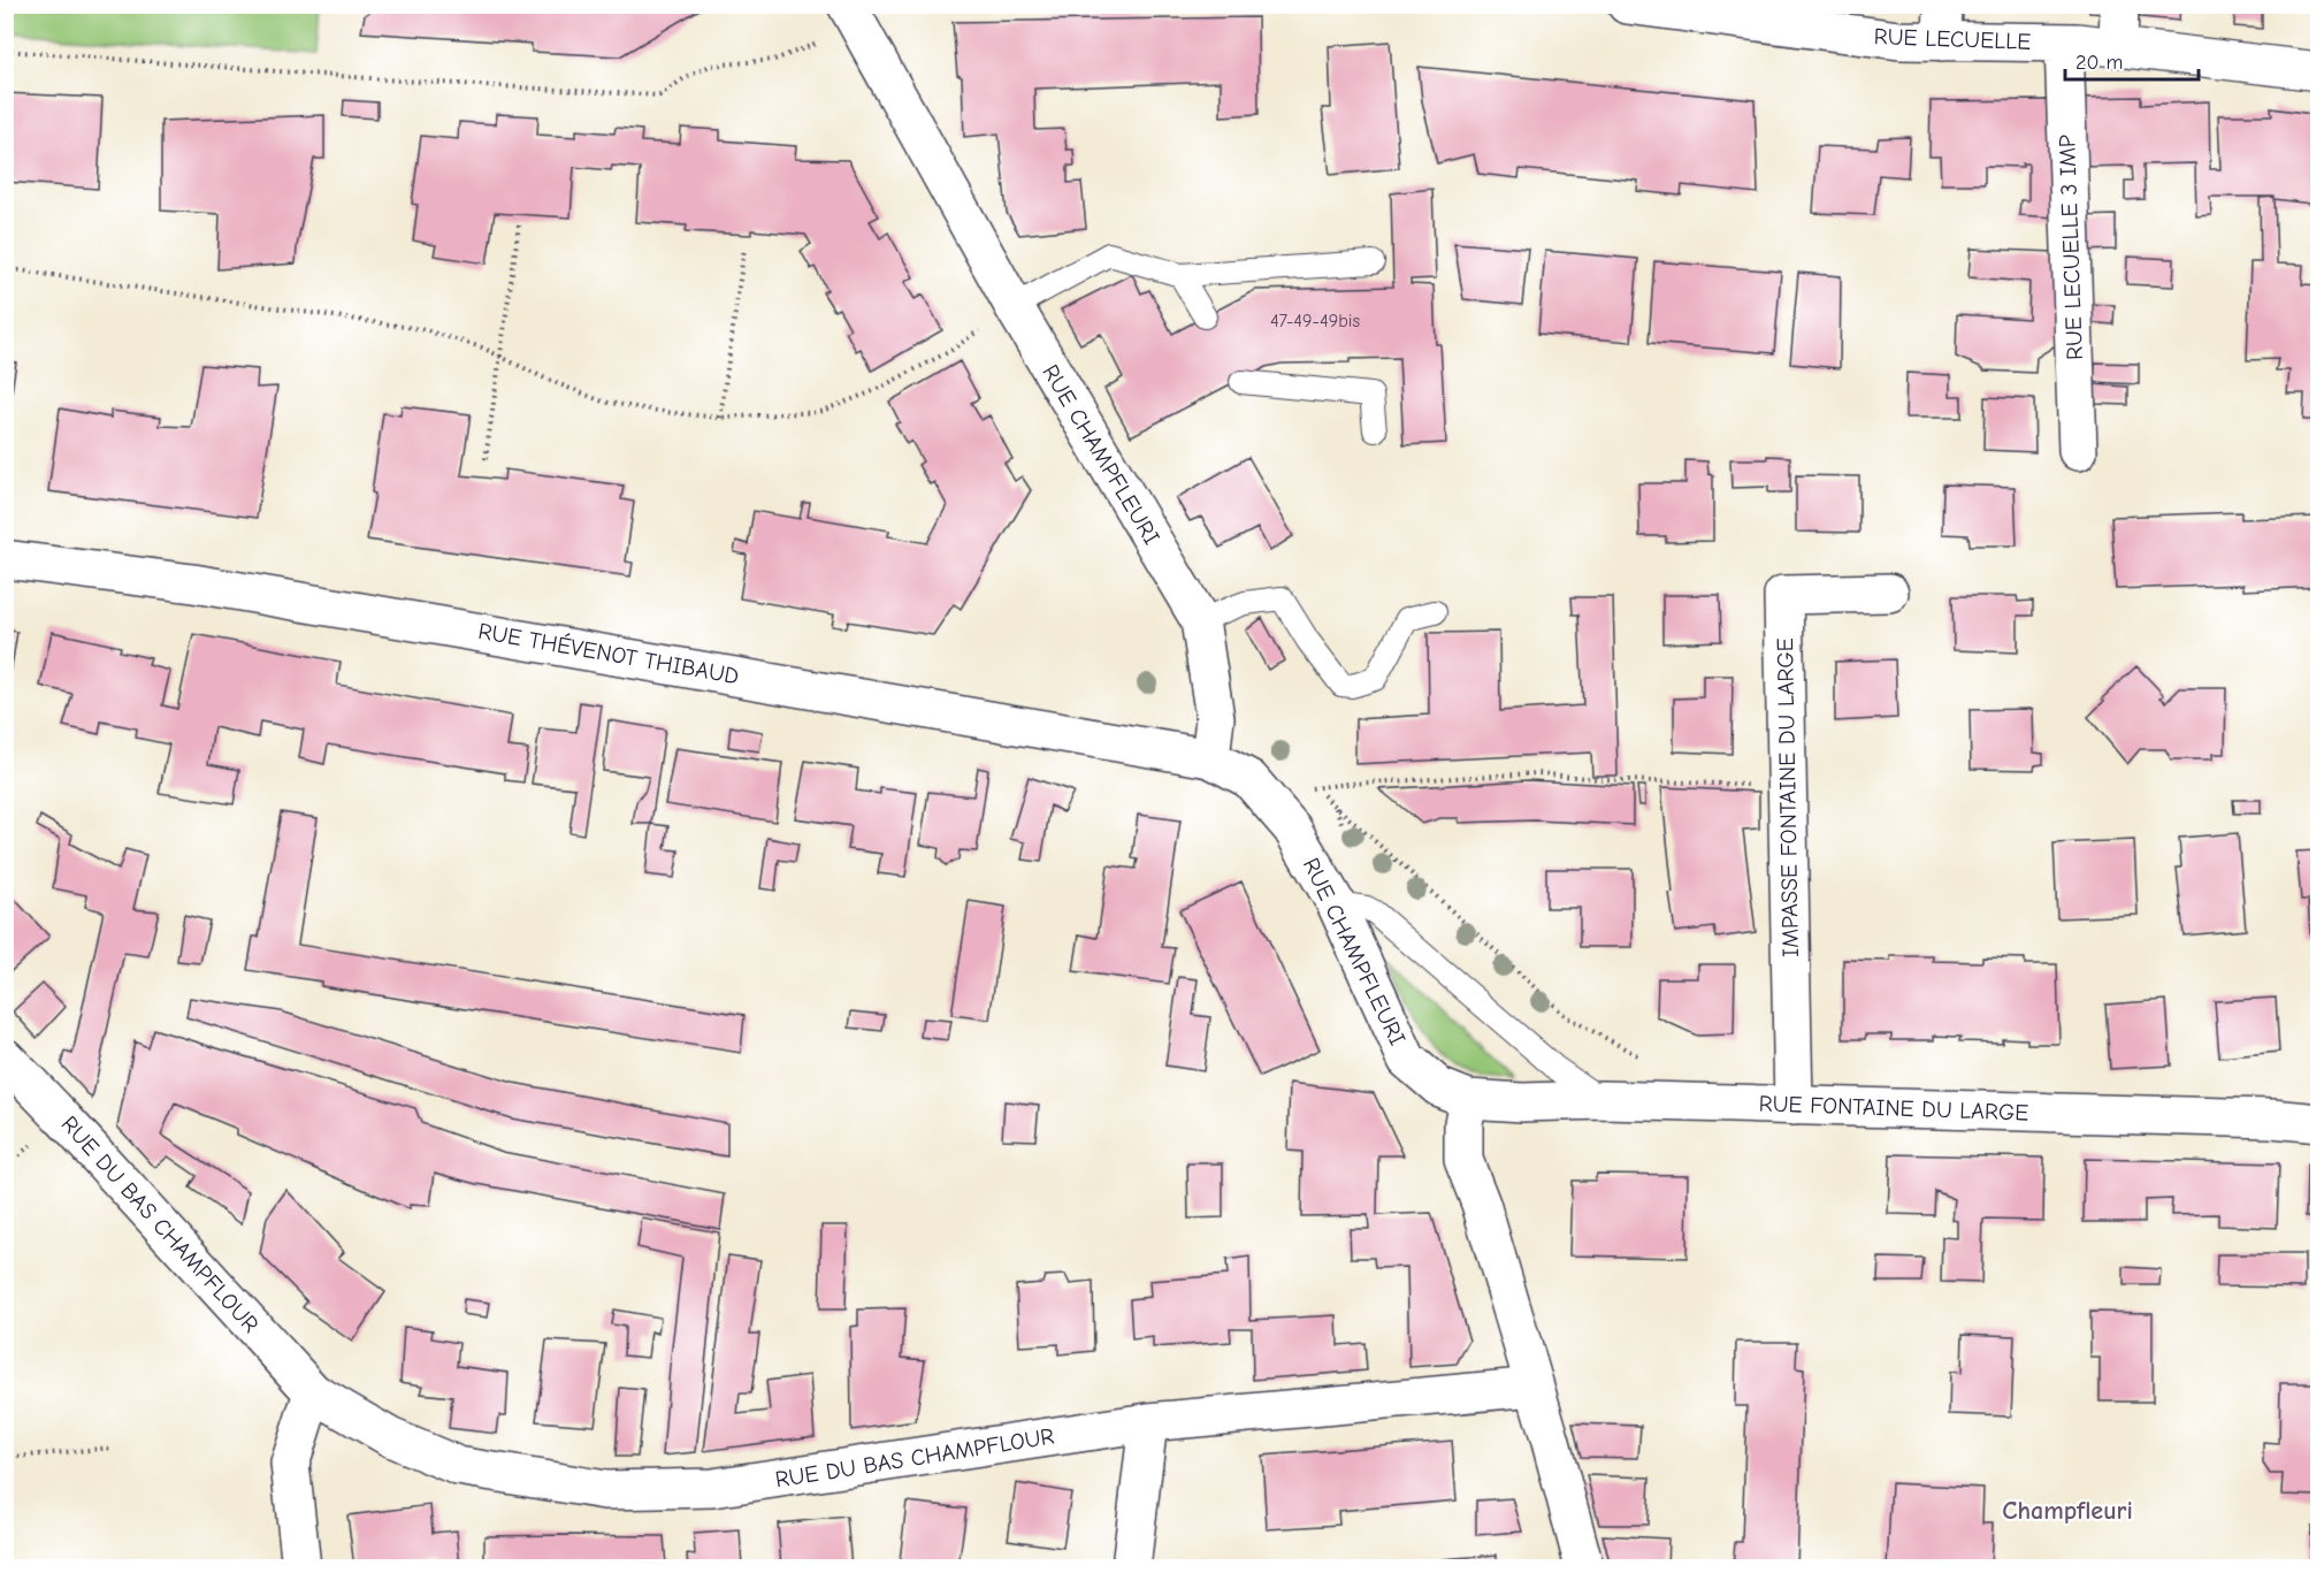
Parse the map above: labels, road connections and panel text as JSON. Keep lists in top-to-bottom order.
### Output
{
  "streets": {
    "street": [
      "RUE LECUELLE",
      "RUE LECUELLE 3 IMP",
      "RUE CHAMPFLEURI",
      "RUE THÉVENOT THIBAUD",
      "IMPASSE FONTAINE DU LARGE",
      "RUE FONTAINE DU LARGE",
      "RUE DU BAS CHAMPFLOUR"
    ]
  },
  "crossings": [
    ["RUE LECUELLE", "RUE LECUELLE 3 IMP"],
    ["RUE CHAMPFLEURI", "RUE THÉVENOT THIBAUD"],
    ["RUE CHAMPFLEURI", "RUE FONTAINE DU LARGE"],
    ["IMPASSE FONTAINE DU LARGE", "RUE FONTAINE DU LARGE"]
  ],
  "districts": ["Champfleuri"],
  "house_numbers": ["47-49-49bis"],
  "scale_bar": "20 m"
}
